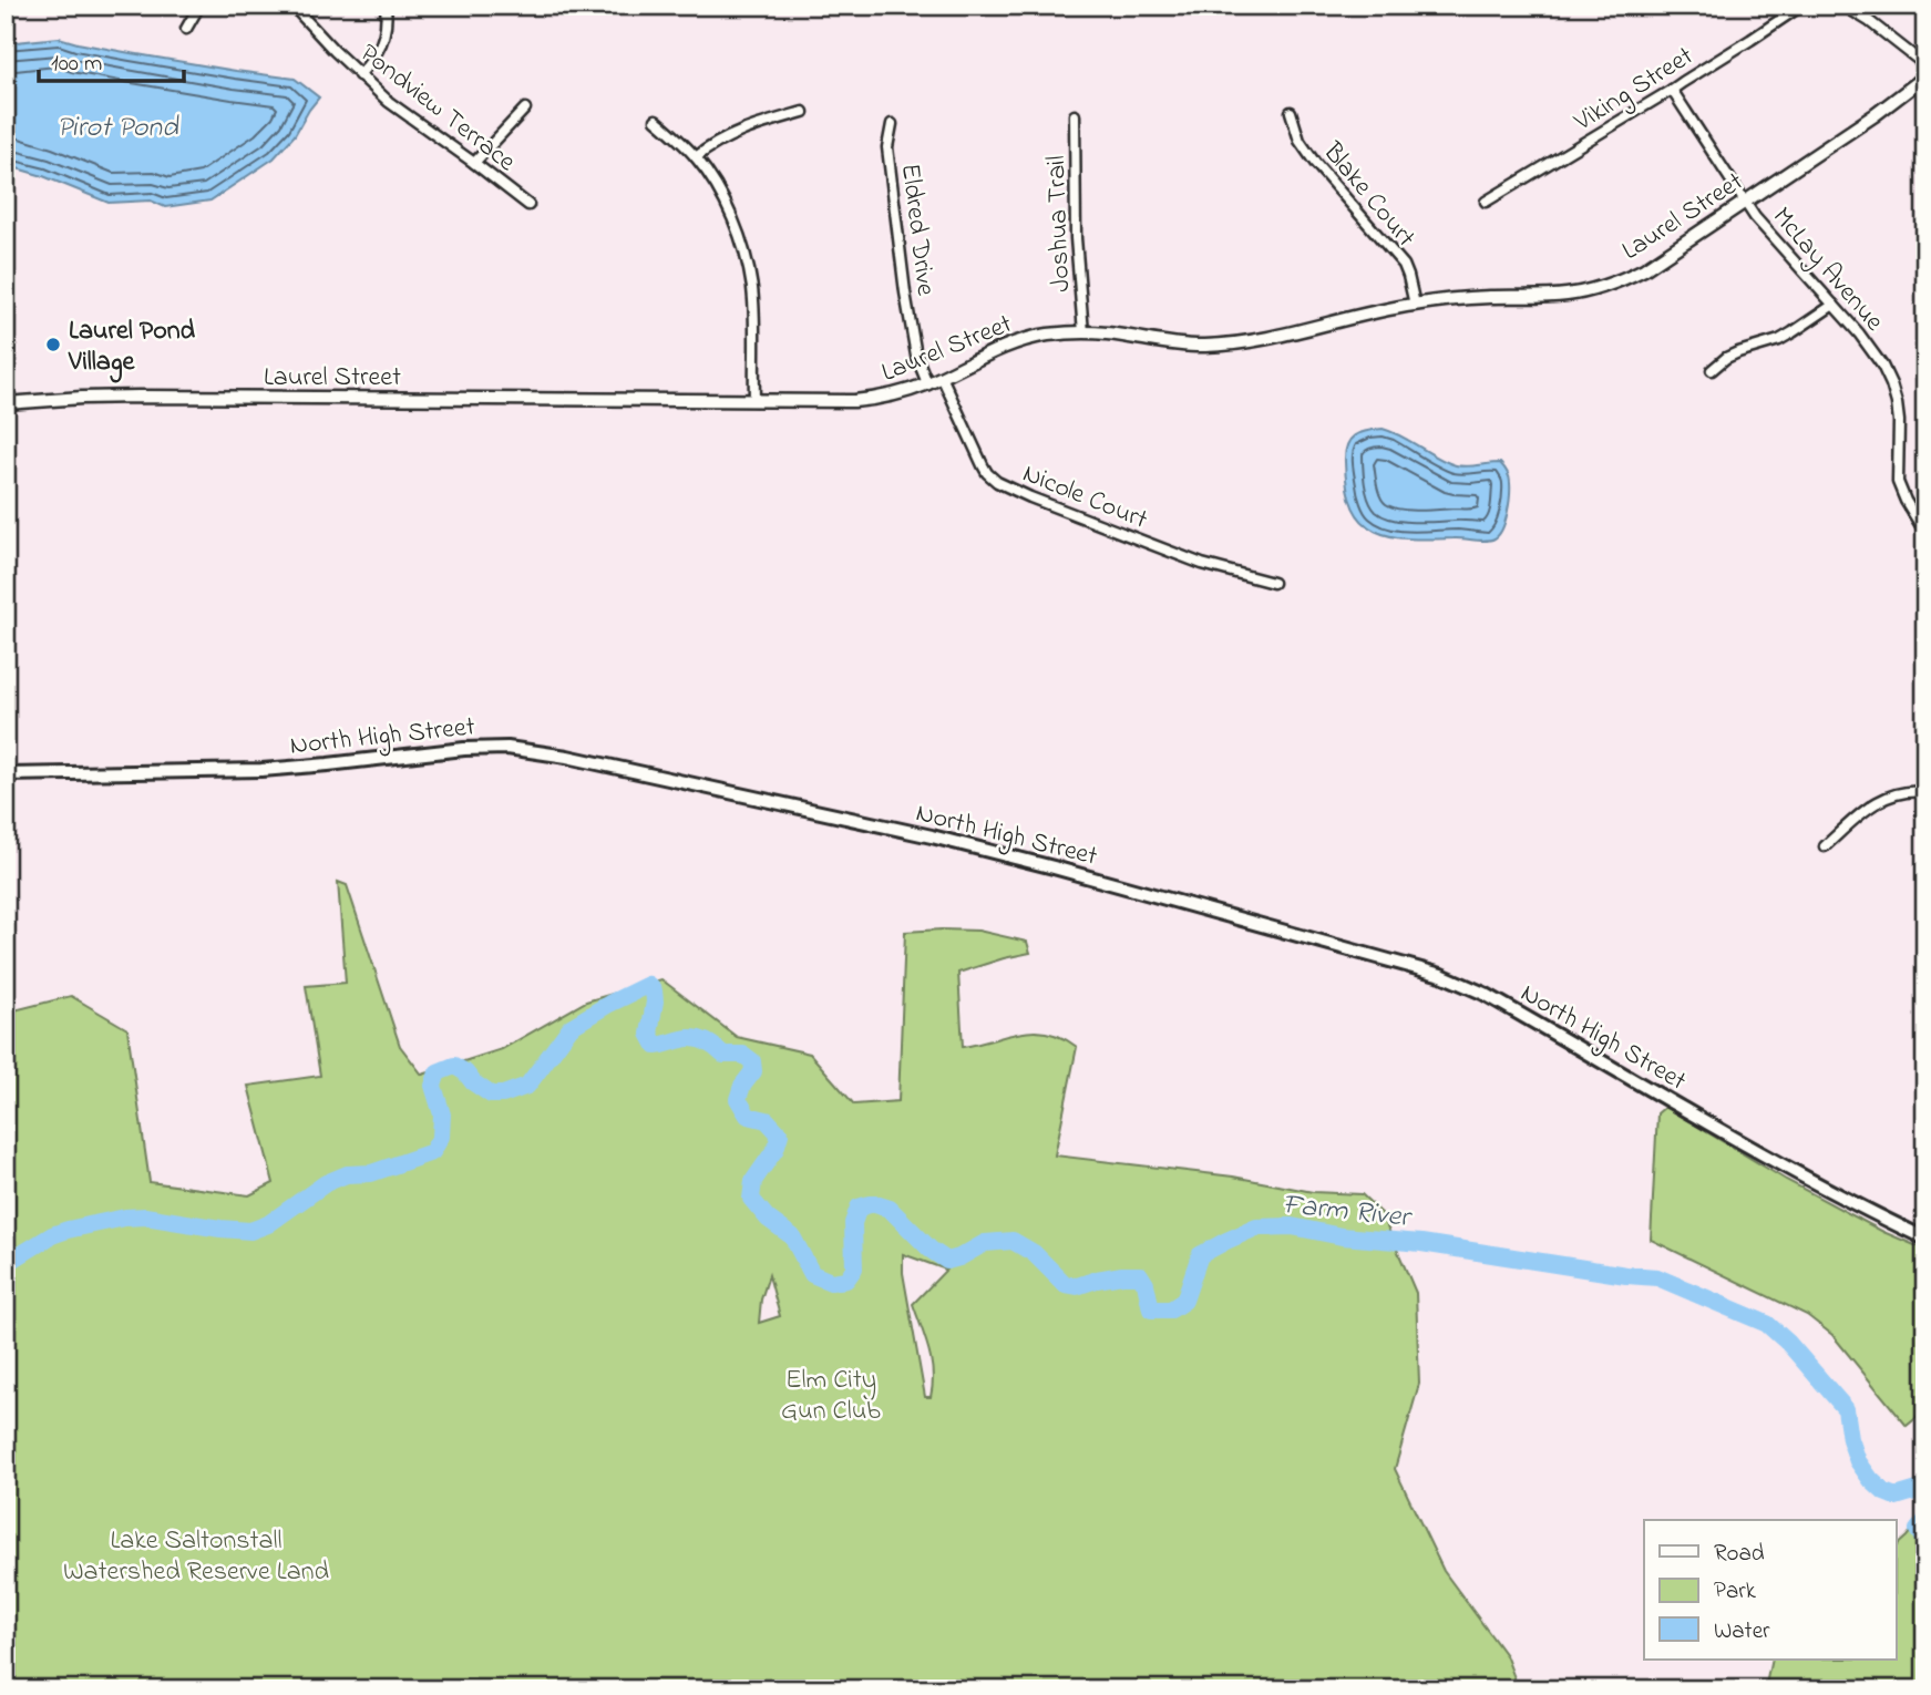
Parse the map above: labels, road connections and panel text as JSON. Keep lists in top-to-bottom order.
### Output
{
  "streets": {
    "main road": ["North High Street"],
    "street": [
      "Viking Street",
      "Pondview Terrace",
      "Blake Court",
      "Laurel Street",
      "Joshua Trail",
      "Eldred Drive",
      "McLay Avenue",
      "Nicole Court"
    ]
  },
  "crossings": [
    ["Viking Street", "McLay Avenue"],
    ["Blake Court", "Laurel Street"],
    ["Laurel Street", "Joshua Trail"],
    ["Laurel Street", "Eldred Drive"],
    ["Laurel Street", "McLay Avenue"],
    ["Laurel Street", "Nicole Court"]
  ],
  "water": ["Pirot Pond", "Farm River"],
  "parks": ["Elm City Gun Club", "Lake Saltonstall Watershed Reserve Land"],
  "places": ["Laurel Pond Village"],
  "legend": ["Road", "Park", "Water"],
  "scale_bar": "100 m"
}
